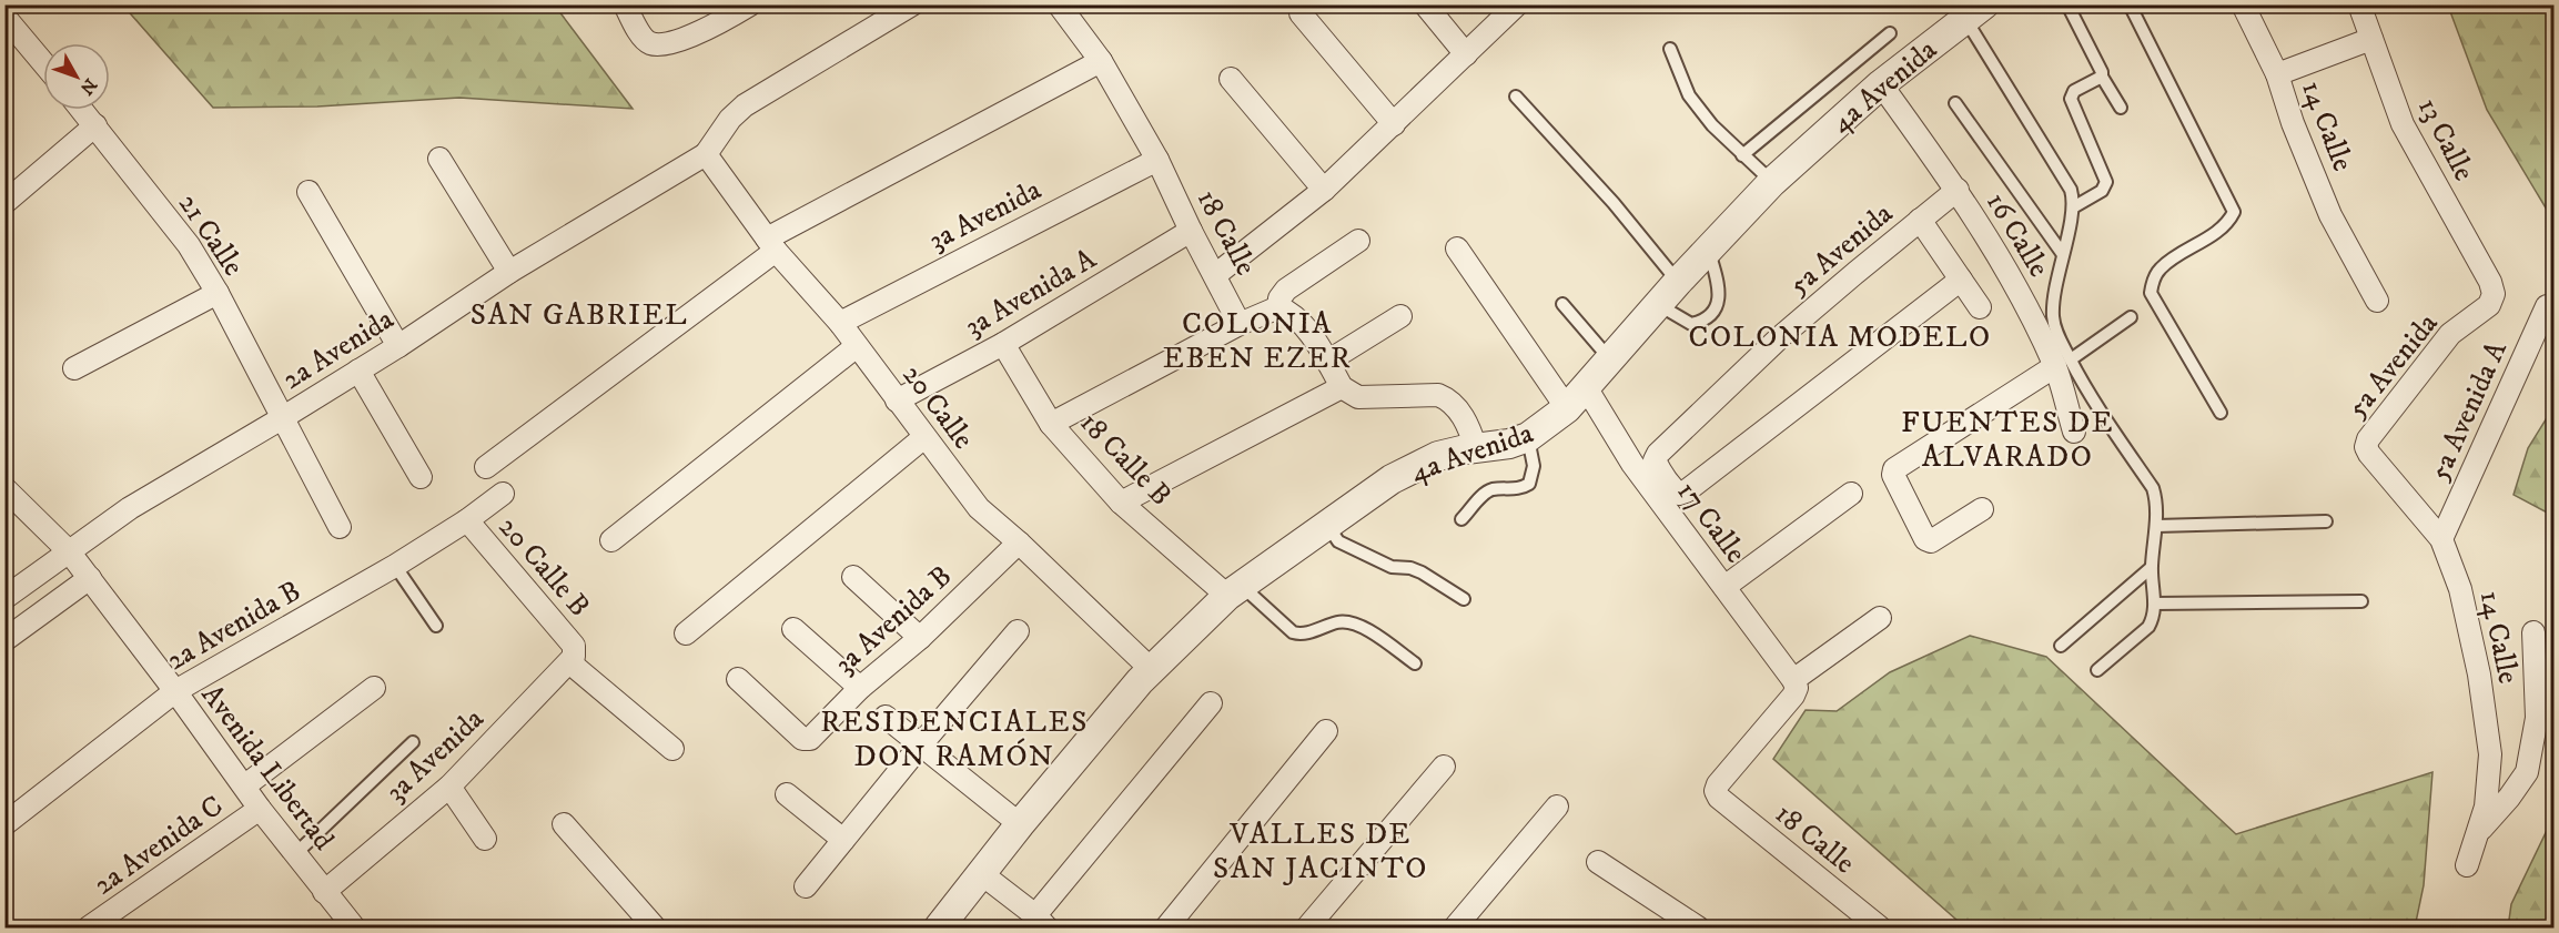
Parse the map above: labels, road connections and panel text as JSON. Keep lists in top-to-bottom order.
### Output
{
  "streets": {
    "street": [
      "4a Avenida",
      "14 Calle",
      "13 Calle",
      "3a Avenida",
      "18 Calle",
      "21 Calle",
      "16 Calle",
      "5a Avenida",
      "3a Avenida A",
      "2a Avenida",
      "20 Calle",
      "5a Avenida A",
      "18 Calle B",
      "17 Calle",
      "20 Calle B",
      "3a Avenida B",
      "2a Avenida B",
      "Avenida Libertad",
      "2a Avenida C"
    ]
  },
  "crossings": [
    ["4a Avenida", "16 Calle"],
    ["4a Avenida", "20 Calle"],
    ["4a Avenida", "18 Calle B"],
    ["4a Avenida", "17 Calle"],
    ["14 Calle", "5a Avenida"],
    ["14 Calle", "5a Avenida A"],
    ["13 Calle", "5a Avenida"],
    ["3a Avenida", "18 Calle"],
    ["3a Avenida", "20 Calle"],
    ["3a Avenida", "20 Calle B"],
    ["3a Avenida", "Avenida Libertad"],
    ["18 Calle", "3a Avenida A"],
    ["18 Calle", "17 Calle"],
    ["21 Calle", "2a Avenida"],
    ["16 Calle", "5a Avenida"],
    ["3a Avenida A", "20 Calle"],
    ["3a Avenida A", "18 Calle B"],
    ["2a Avenida", "20 Calle"],
    ["2a Avenida", "Avenida Libertad"],
    ["20 Calle", "3a Avenida B"],
    ["20 Calle B", "2a Avenida B"],
    ["2a Avenida B", "Avenida Libertad"],
    ["Avenida Libertad", "2a Avenida C"]
  ],
  "districts": [
    "SAN GABRIEL",
    "COLONIA EBEN EZER",
    "COLONIA MODELO",
    "FUENTES DE ALVARADO",
    "RESIDENCIALES DON RAMÓN",
    "VALLES DE SAN JACINTO"
  ],
  "north": "bottom right"
}
